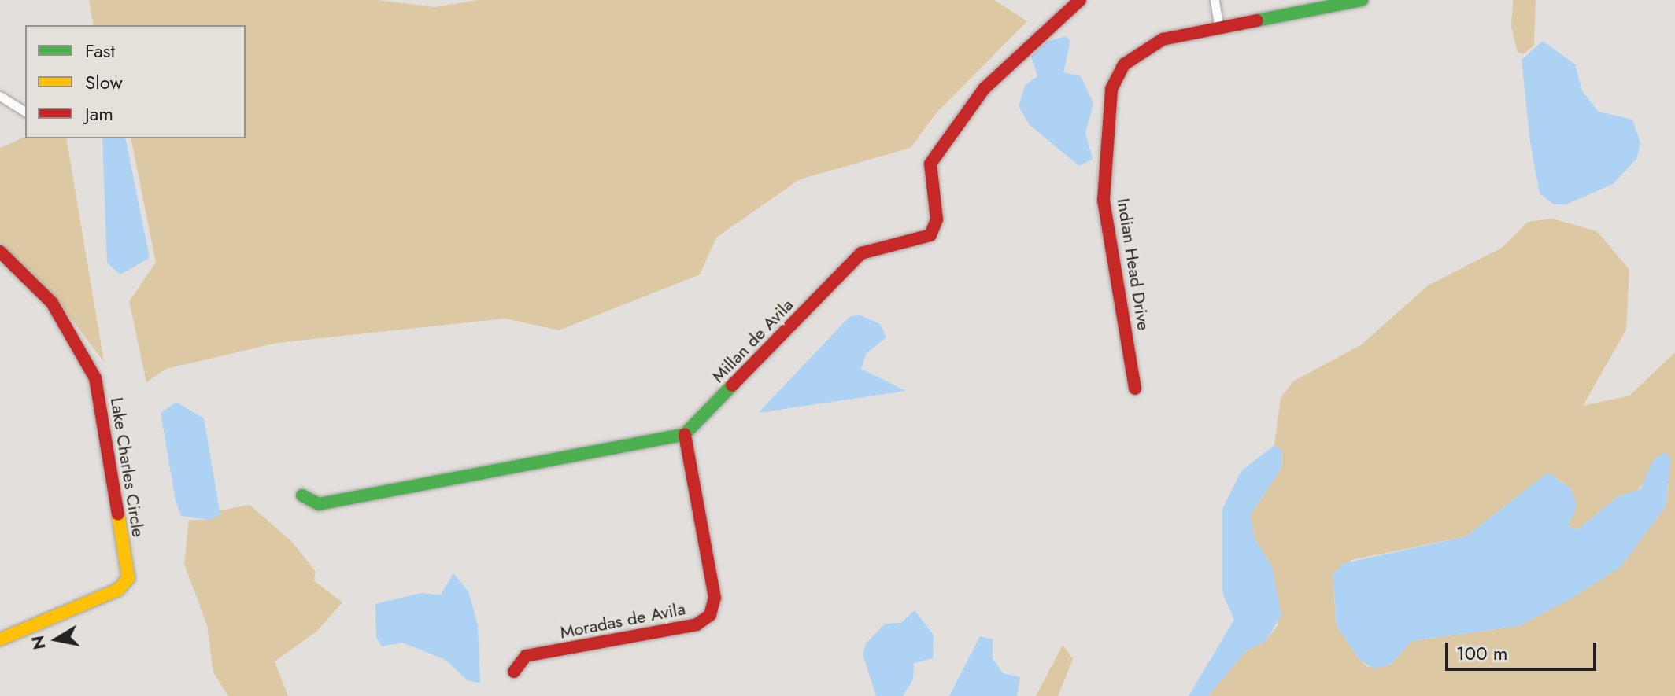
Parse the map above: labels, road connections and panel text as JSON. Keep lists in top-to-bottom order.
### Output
{
  "streets": {
    "street": [
      "Indian Head Drive",
      "Millan de Avila",
      "Lake Charles Circle",
      "Moradas de Avila"
    ]
  },
  "crossings": [
    ["Millan de Avila", "Moradas de Avila"]
  ],
  "legend": ["Fast", "Slow", "Jam"],
  "scale_bar": "100 m",
  "north": "left"
}
